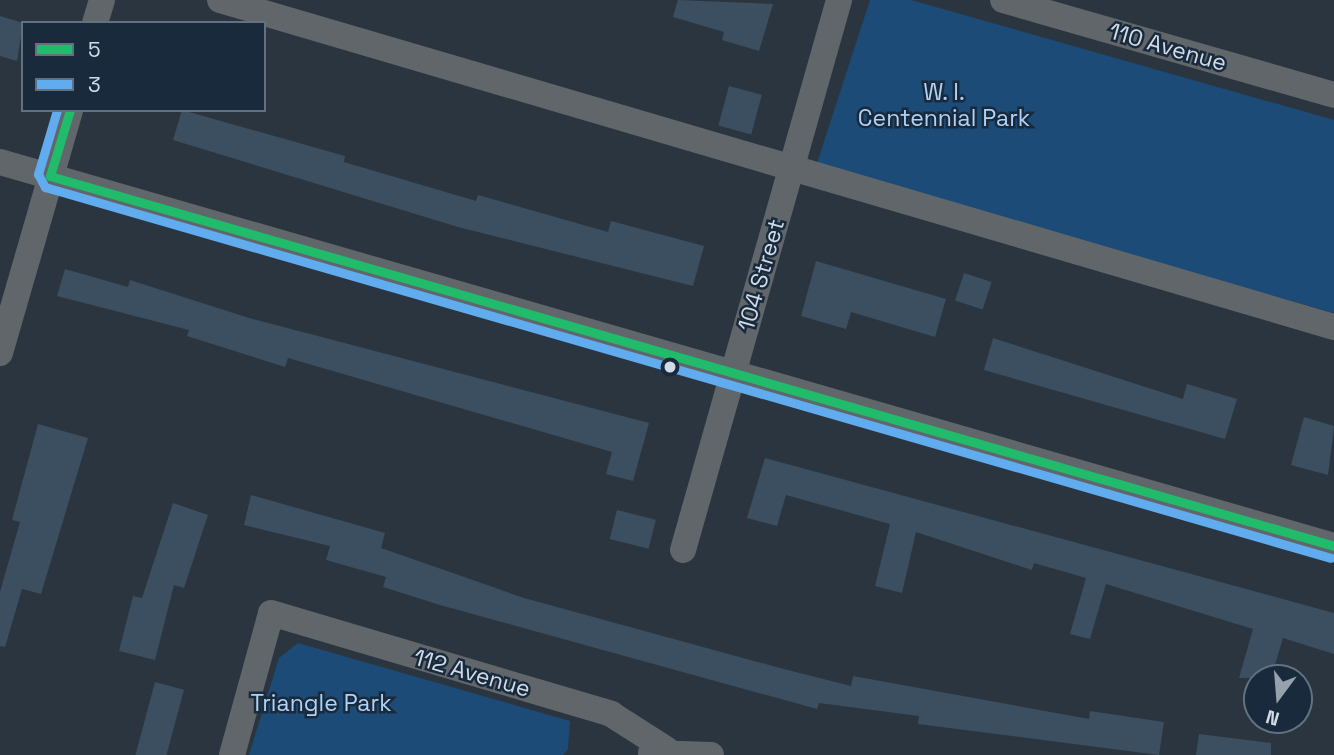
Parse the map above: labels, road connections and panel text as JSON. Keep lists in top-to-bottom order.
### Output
{
  "streets": {
    "street": ["110 Avenue", "104 Street", "112 Avenue"]
  },
  "parks": ["W. I. Centennial Park", "Triangle Park"],
  "lines": ["transit line 5", "transit line 3"],
  "legend": ["5", "3"],
  "north": "bottom"
}
